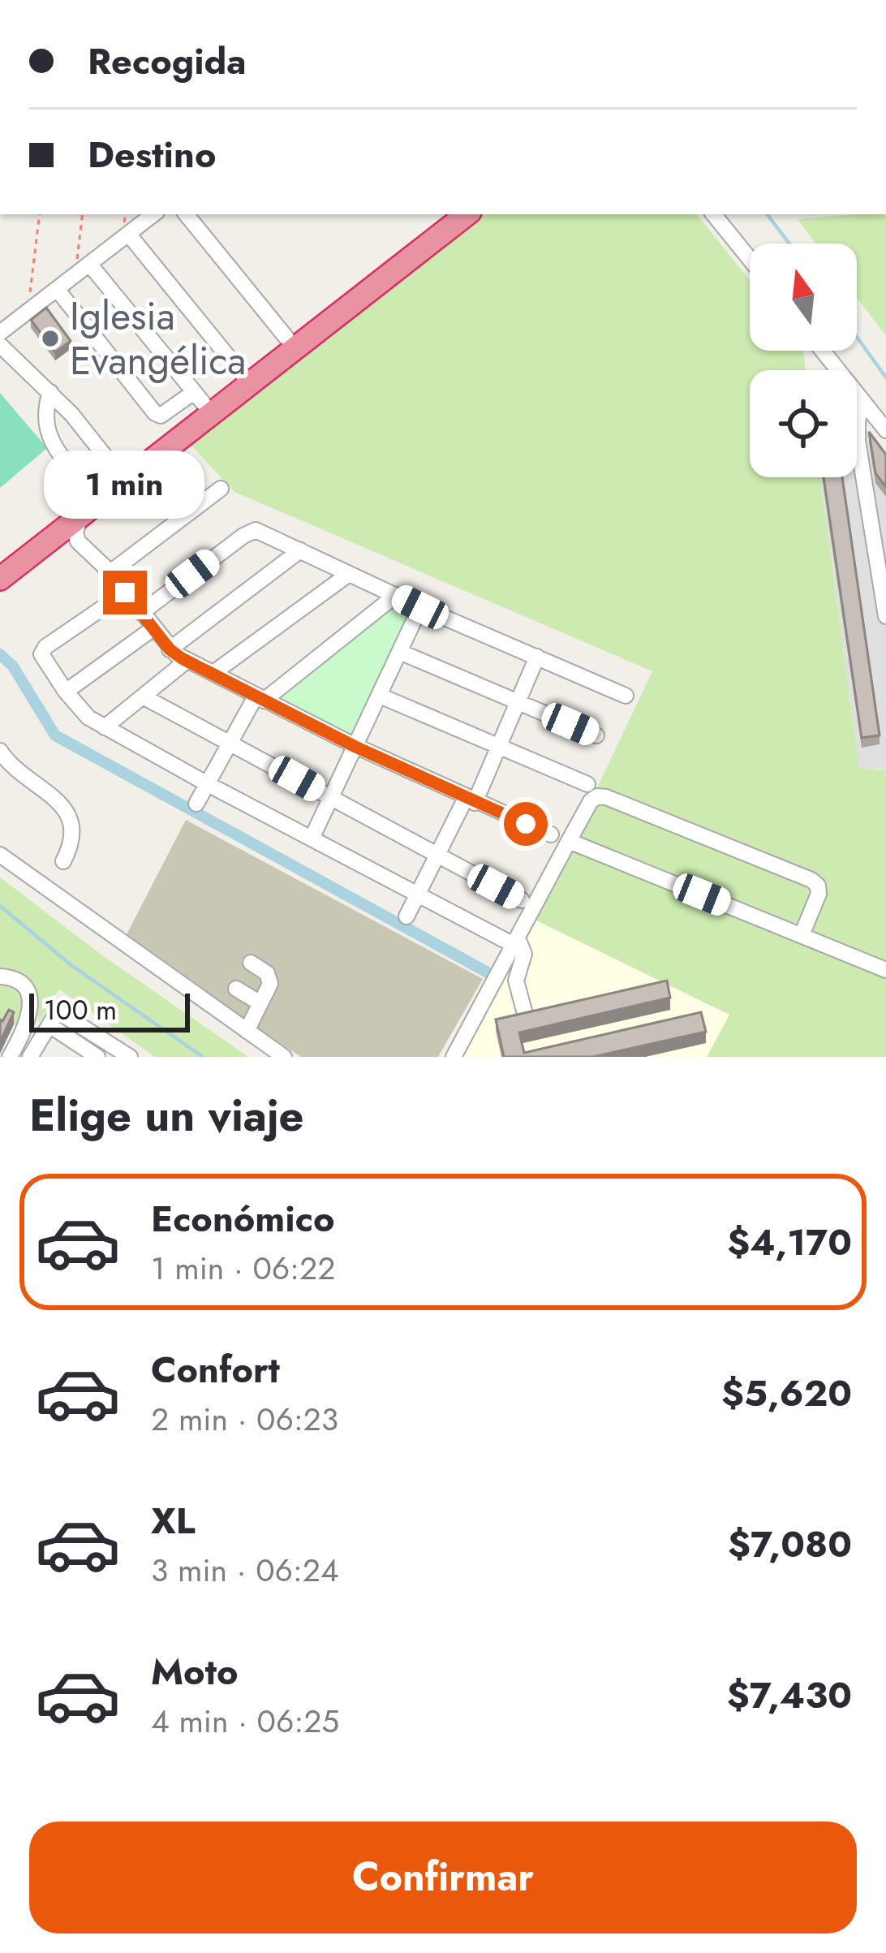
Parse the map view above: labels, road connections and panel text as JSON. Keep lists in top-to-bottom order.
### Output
{
  "places": ["Iglesia Evangélica"],
  "scale_bar": "100 m",
  "north": "top",
  "page": {
    "banner": ["Recogida", "Destino"],
    "bubble": "1 min",
    "scale": "100 m",
    "heading": "Elige un viaje",
    "list": [
      {
        "name": "Económico",
        "note": "1 min · 06:22",
        "value": "$4,170"
      },
      {
        "name": "Confort",
        "note": "2 min · 06:23",
        "value": "$5,620"
      },
      {
        "name": "XL",
        "note": "3 min · 06:24",
        "value": "$7,080"
      },
      {
        "name": "Moto",
        "note": "4 min · 06:25",
        "value": "$7,430"
      }
    ],
    "buttons": "Confirmar"
  }
}
